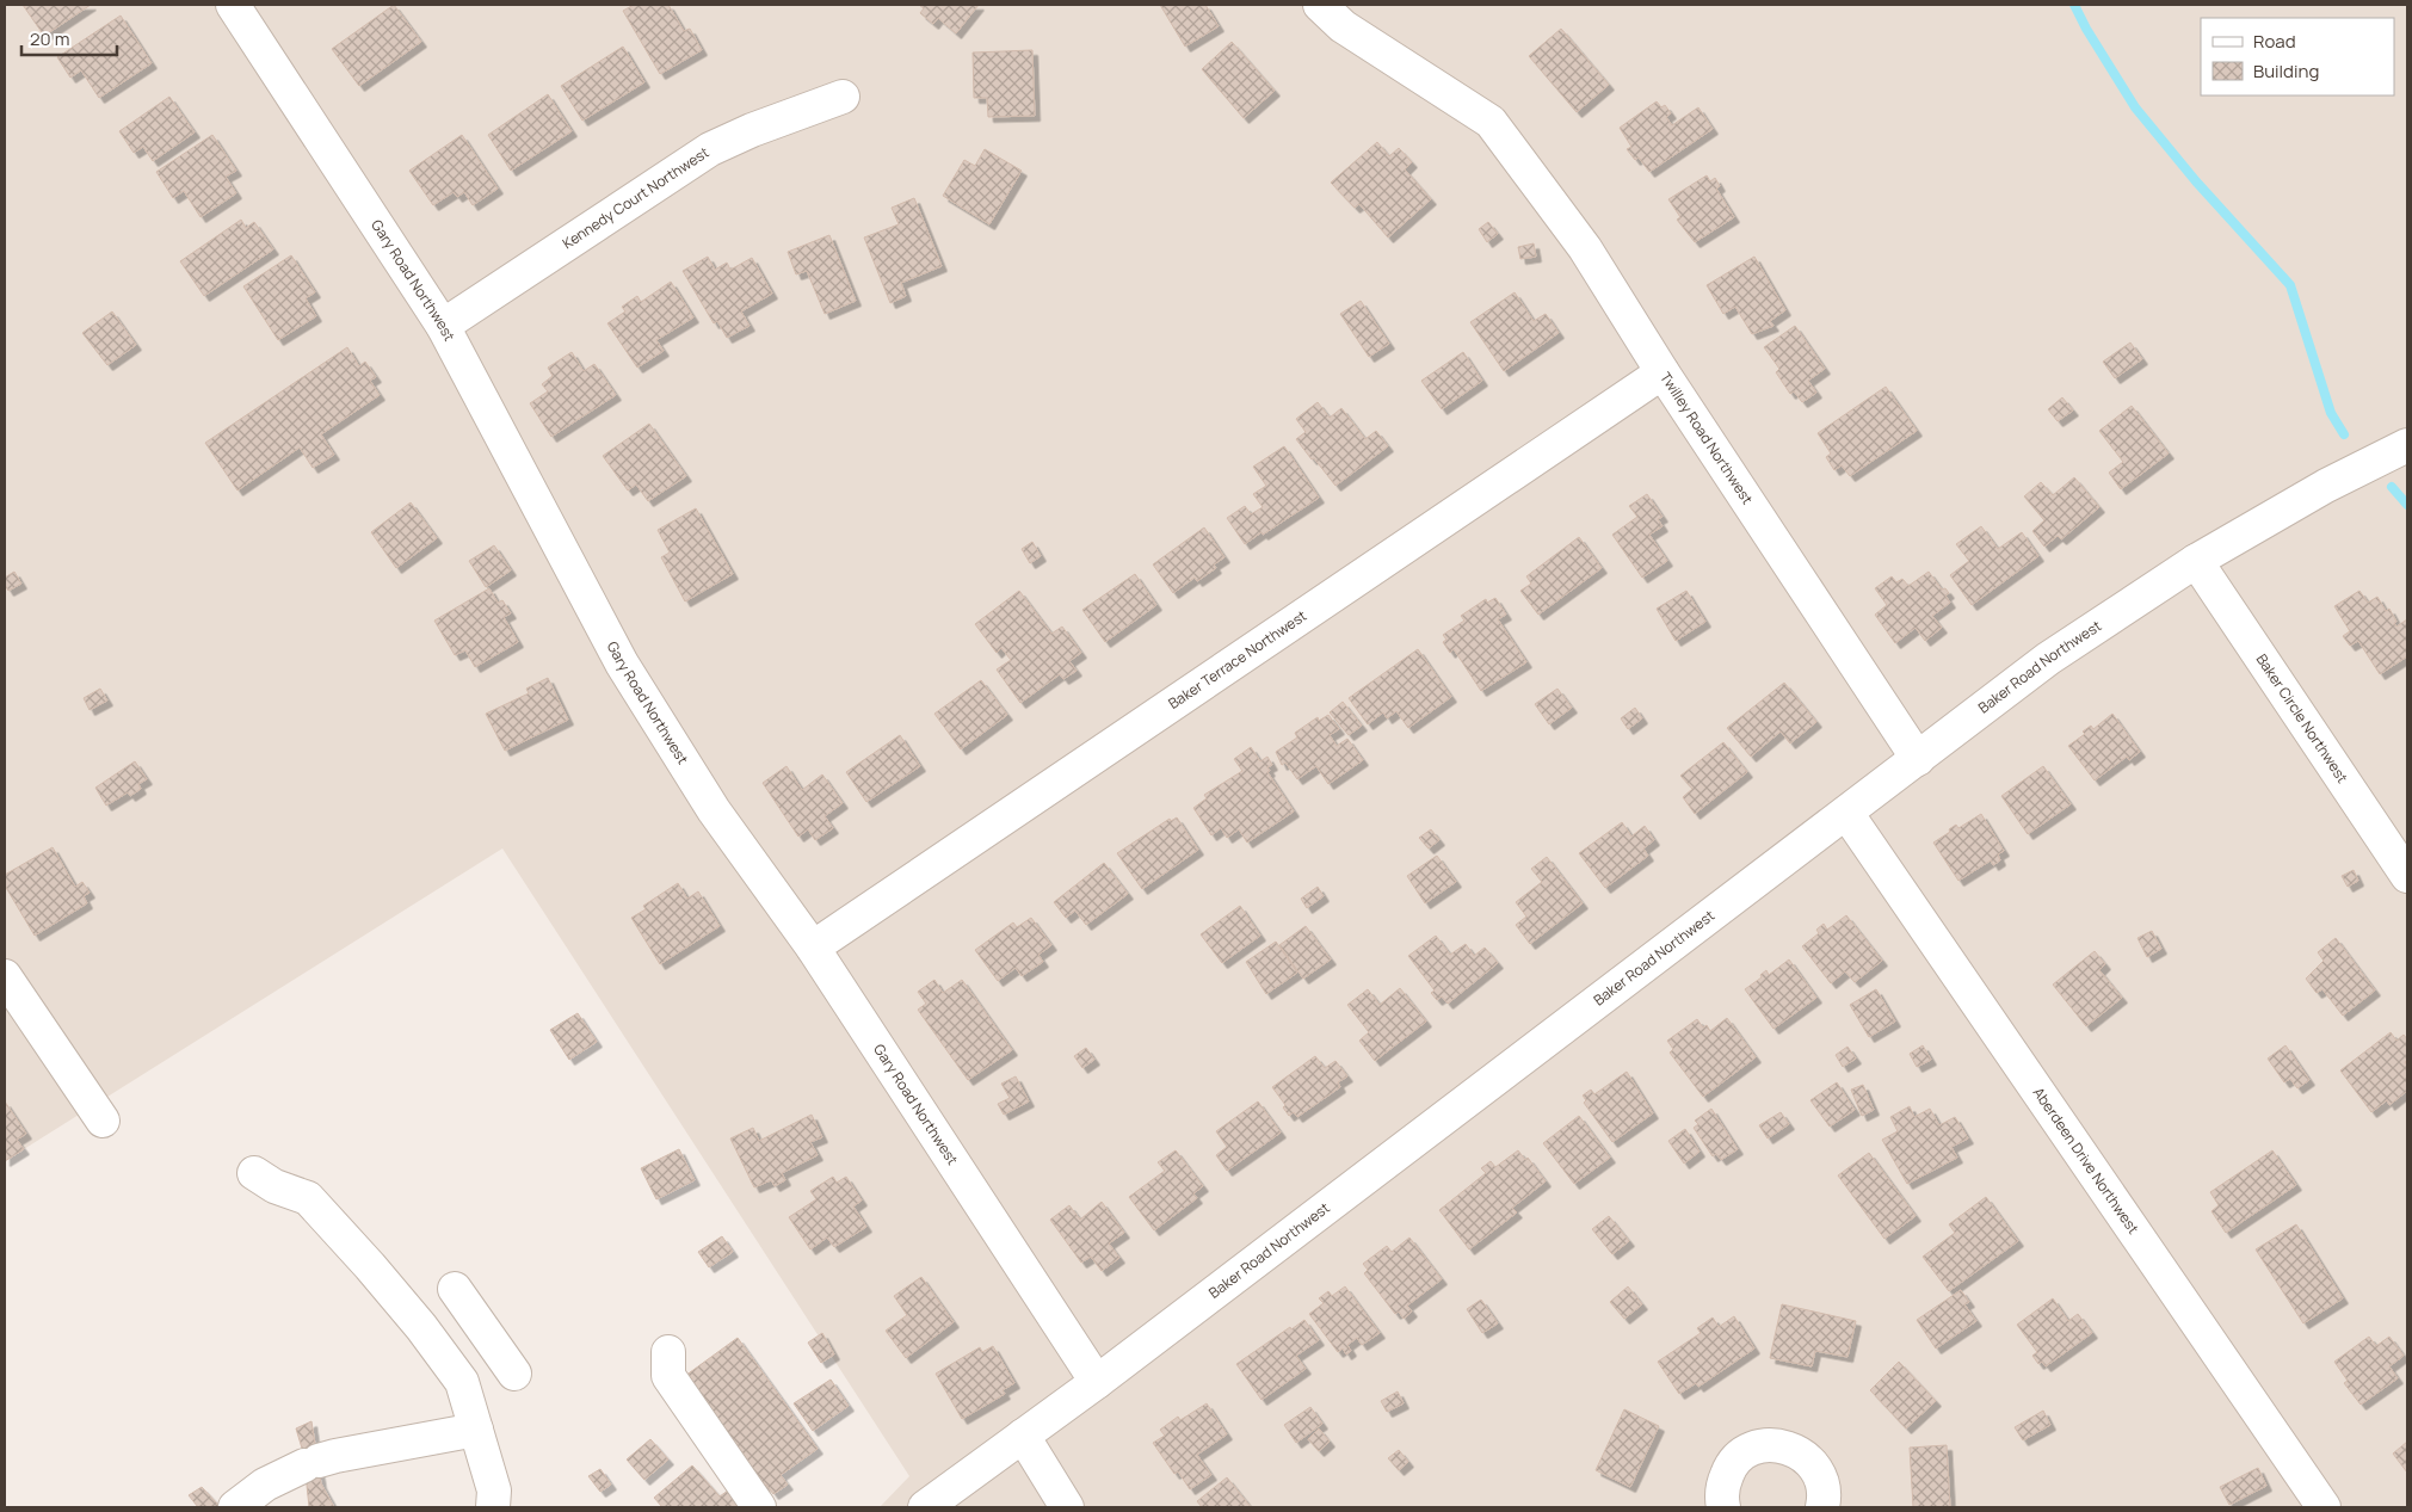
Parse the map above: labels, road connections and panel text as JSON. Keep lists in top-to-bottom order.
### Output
{
  "streets": {
    "street": [
      "Kennedy Court Northwest",
      "Gary Road Northwest",
      "Twilley Road Northwest",
      "Baker Terrace Northwest",
      "Baker Road Northwest",
      "Baker Circle Northwest",
      "Aberdeen Drive Northwest"
    ]
  },
  "crossings": [
    ["Kennedy Court Northwest", "Gary Road Northwest"],
    ["Gary Road Northwest", "Baker Terrace Northwest"],
    ["Gary Road Northwest", "Baker Road Northwest"],
    ["Twilley Road Northwest", "Baker Terrace Northwest"],
    ["Twilley Road Northwest", "Baker Road Northwest"],
    ["Baker Road Northwest", "Baker Circle Northwest"],
    ["Baker Road Northwest", "Aberdeen Drive Northwest"]
  ],
  "legend": ["Road", "Building"],
  "scale_bar": "20 m"
}
